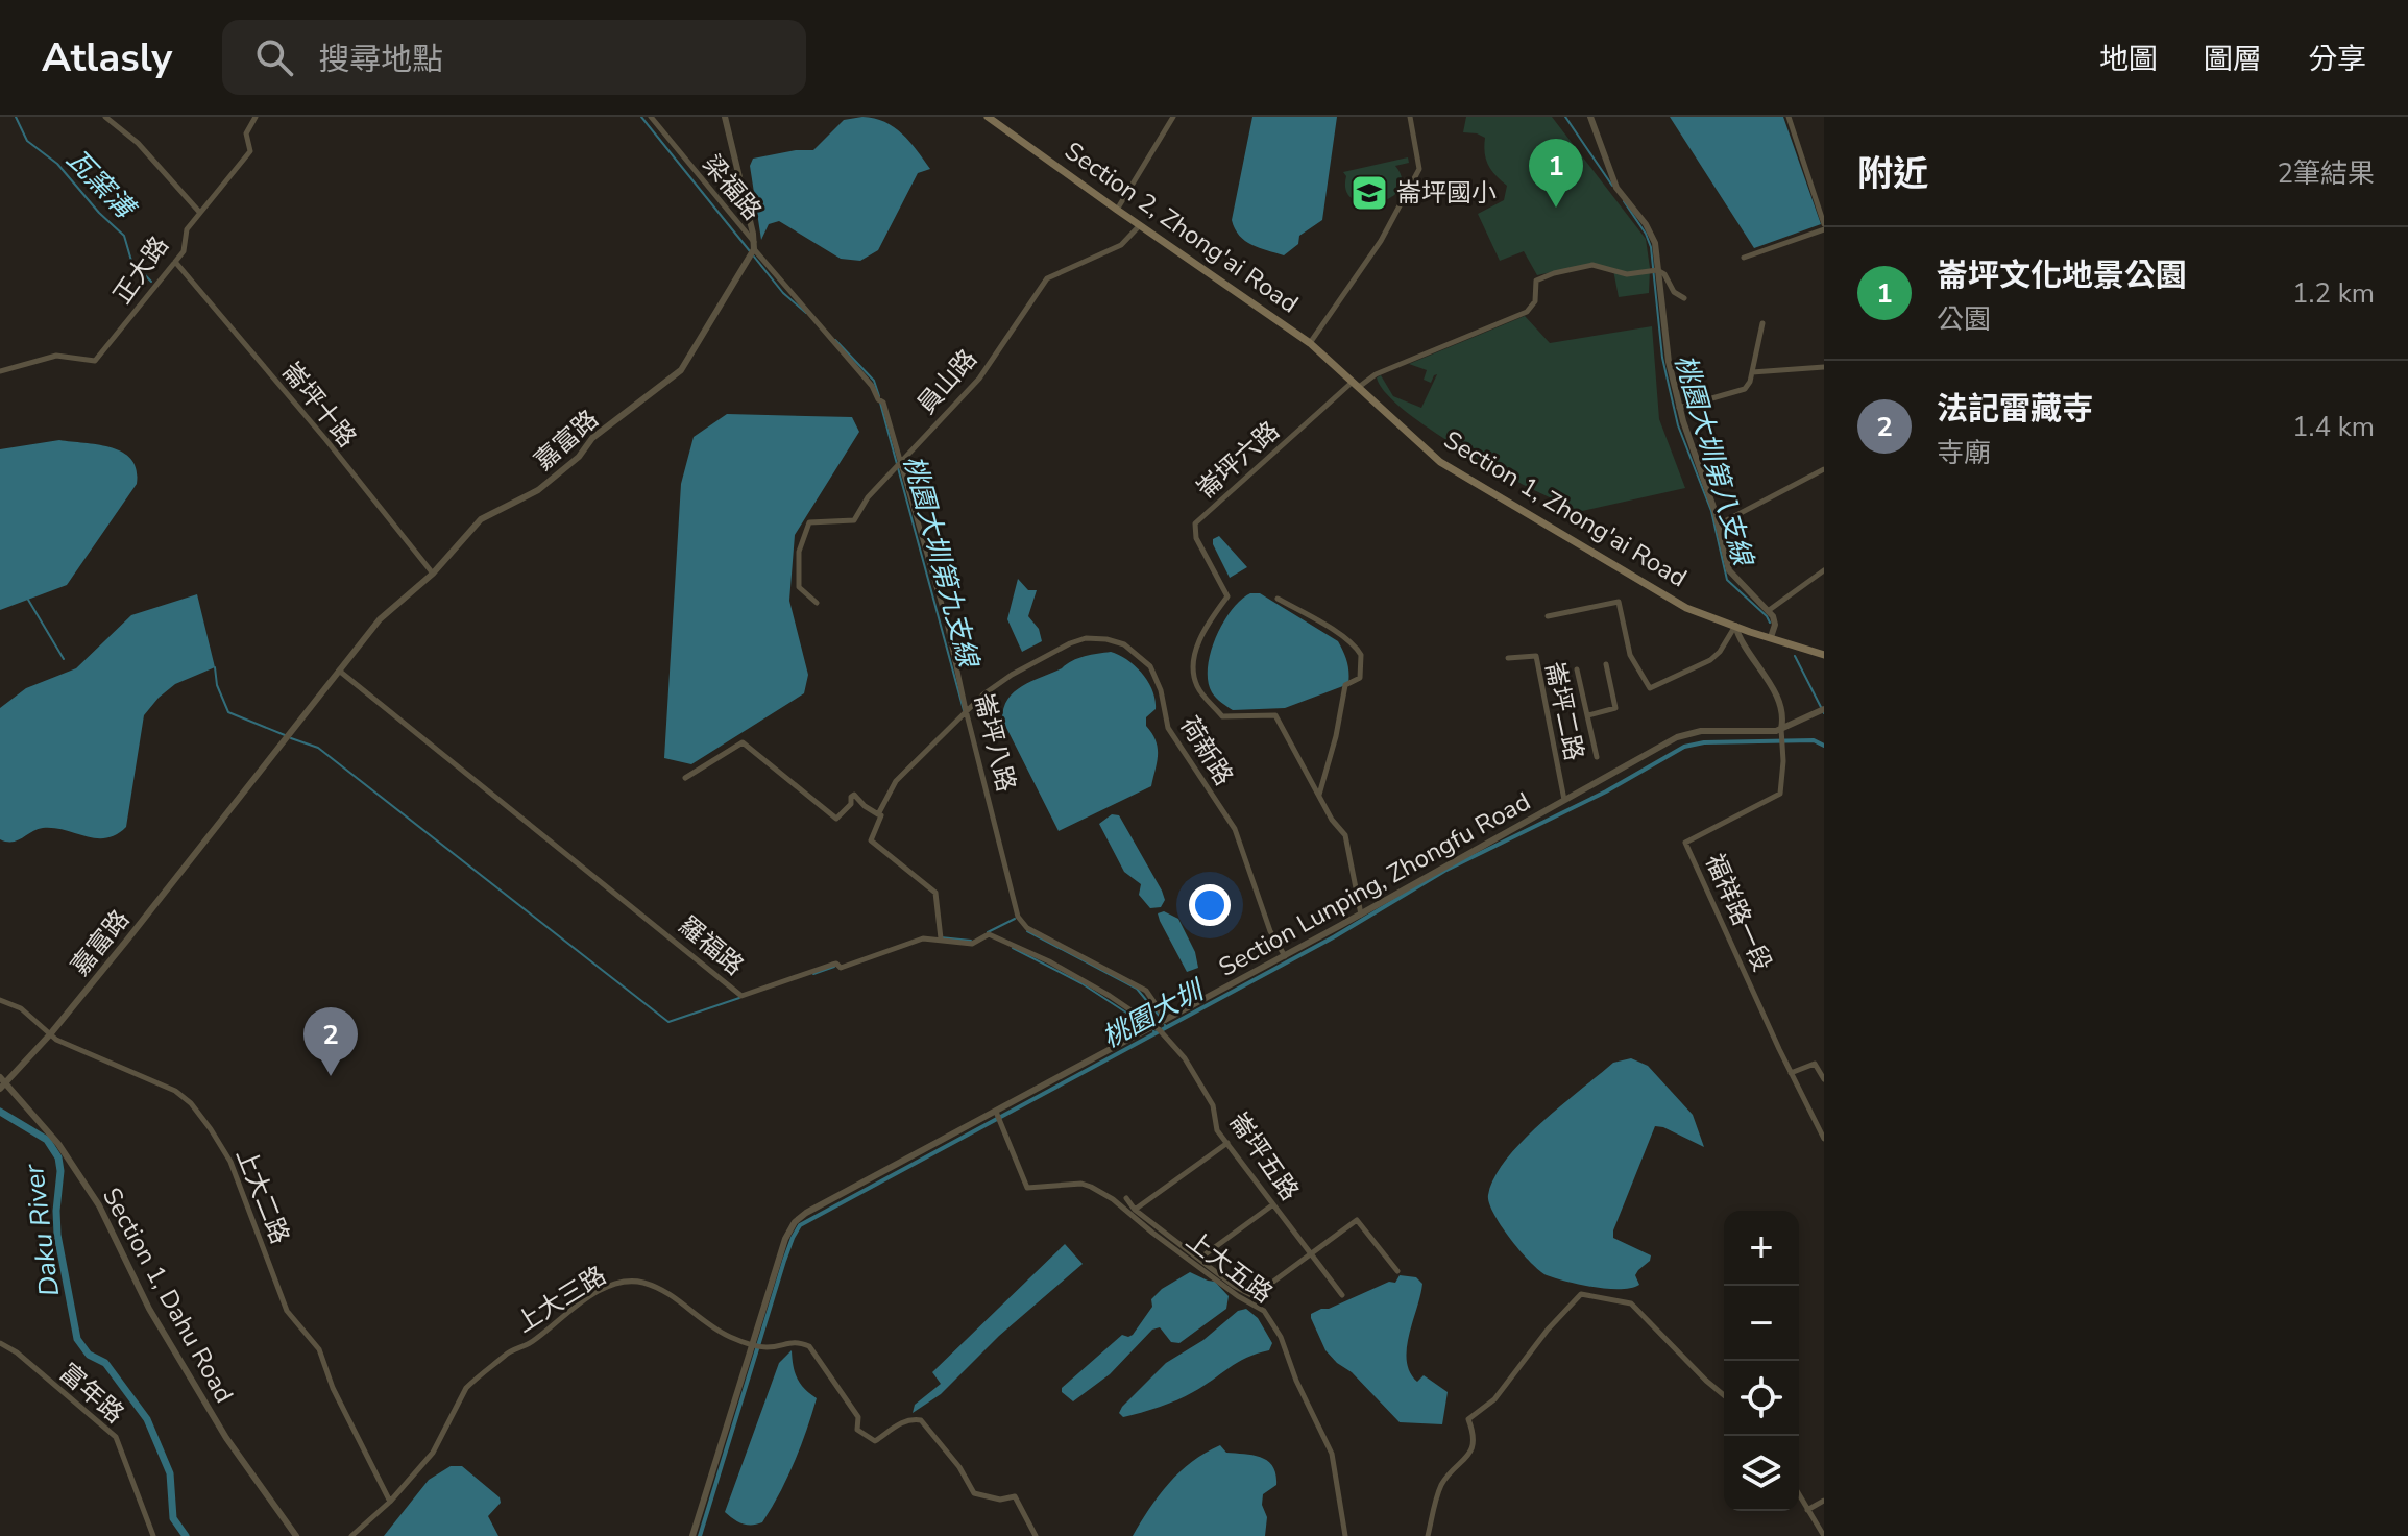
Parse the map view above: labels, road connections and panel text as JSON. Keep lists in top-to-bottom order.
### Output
{
  "streets": {
    "main road": ["Section 2, Zhong'ai Road", "Section 1, Zhong'ai Road"],
    "street": [
      "梁福路",
      "正大路",
      "員山路",
      "崙坪十路",
      "嘉富路",
      "崙坪六路",
      "崙坪二路",
      "崙坪八路",
      "荷新路",
      "Section Lunping, Zhongfu Road",
      "福祥路一段",
      "羅福路",
      "崙坪五路",
      "上大二路",
      "上大五路",
      "Section 1, Dahu Road",
      "上大三路",
      "富年路"
    ]
  },
  "crossings": [
    ["梁福路", "嘉富路"],
    ["梁福路", "崙坪八路"],
    ["Section 2, Zhong'ai Road", "員山路"],
    ["Section 2, Zhong'ai Road", "Section 1, Zhong'ai Road"],
    ["正大路", "崙坪十路"],
    ["員山路", "崙坪八路"],
    ["崙坪十路", "嘉富路"],
    ["嘉富路", "崙坪八路"],
    ["嘉富路", "羅福路"],
    ["嘉富路", "上大二路"],
    ["嘉富路", "Section 1, Dahu Road"],
    ["崙坪六路", "Section 1, Zhong'ai Road"],
    ["崙坪六路", "Section Lunping, Zhongfu Road"],
    ["崙坪二路", "Section Lunping, Zhongfu Road"],
    ["崙坪八路", "荷新路"],
    ["崙坪八路", "Section Lunping, Zhongfu Road"],
    ["荷新路", "Section Lunping, Zhongfu Road"],
    ["Section Lunping, Zhongfu Road", "羅福路"],
    ["Section Lunping, Zhongfu Road", "崙坪五路"],
    ["Section Lunping, Zhongfu Road", "上大五路"],
    ["Section Lunping, Zhongfu Road", "上大三路"],
    ["羅福路", "崙坪五路"],
    ["上大二路", "上大三路"]
  ],
  "water": [
    "瓦窯溝",
    "桃園大圳第八支線",
    "桃園大圳第九支線",
    "桃園大圳",
    "Daku River"
  ],
  "places": {
    "school or university": ["崙坪國小"]
  },
  "page": {
    "header": "Atlasly",
    "search": "搜尋地點",
    "nav": ["地圖", "圖層", "分享"],
    "heading": ["附近", "2筆結果"],
    "pins": ["1", "2"],
    "list": [
      {
        "mark": "1",
        "name": "崙坪文化地景公園",
        "note": "公園",
        "value": "1.2 km"
      },
      {
        "mark": "2",
        "name": "法記雷藏寺",
        "note": "寺廟",
        "value": "1.4 km"
      }
    ],
    "map_buttons": ["+", "−"]
  }
}
